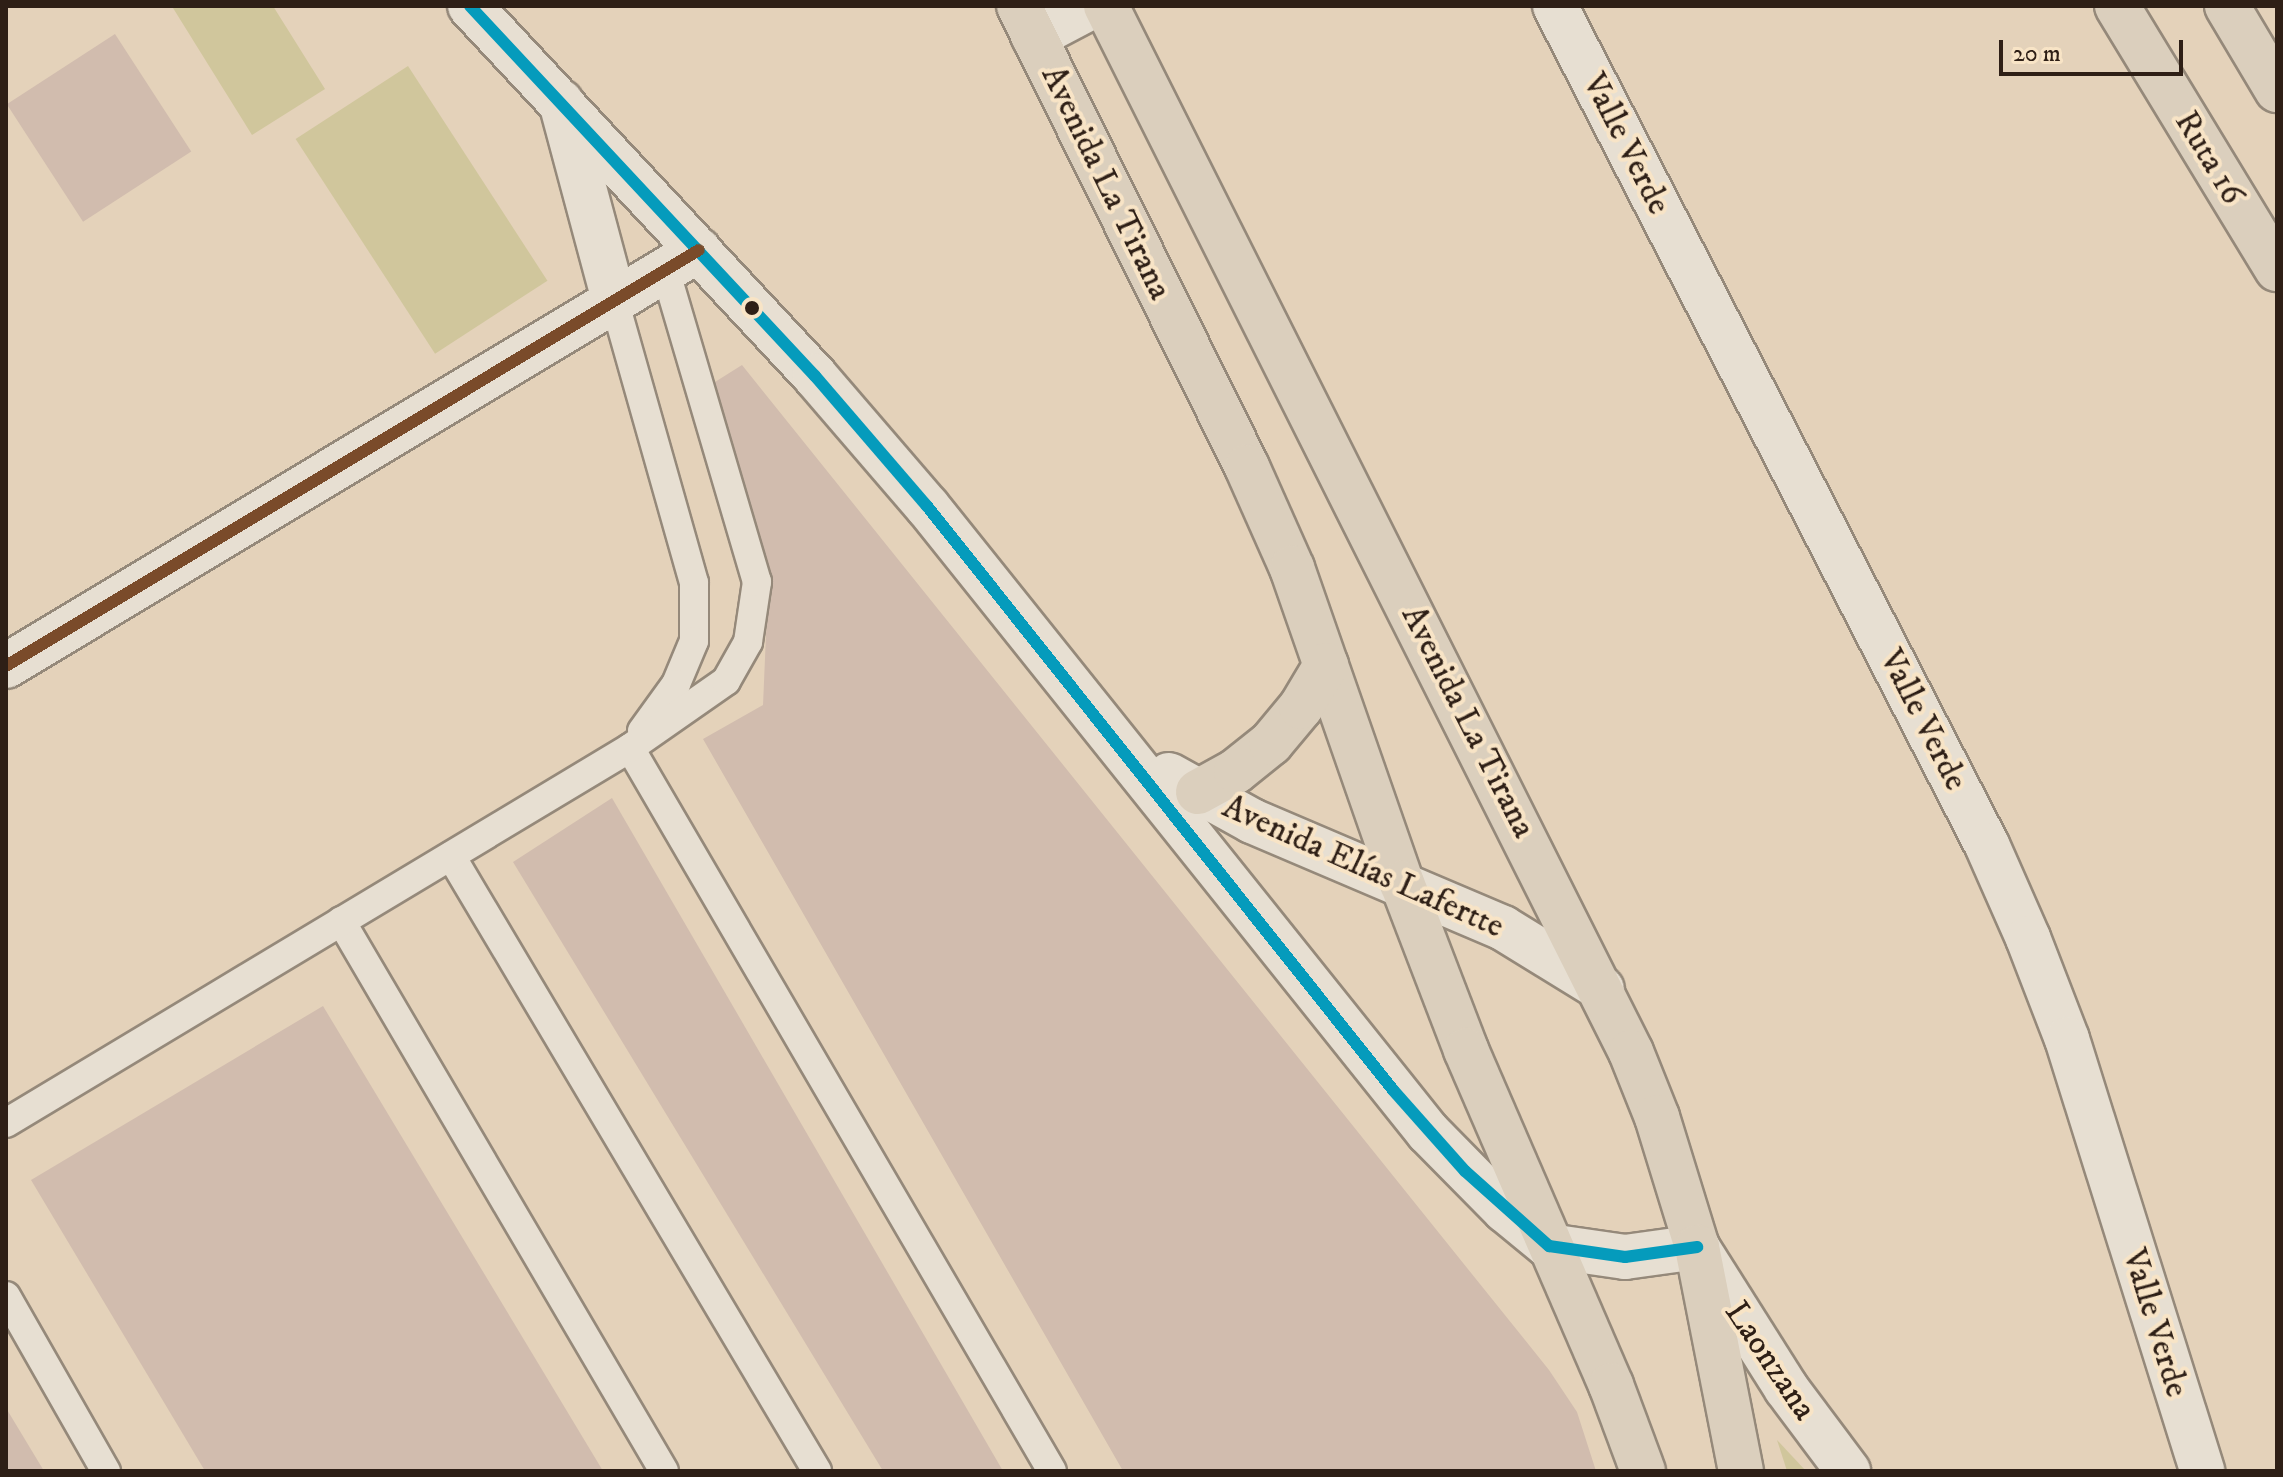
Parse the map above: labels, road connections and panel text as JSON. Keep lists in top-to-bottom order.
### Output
{
  "streets": {
    "highway": ["Ruta 16", "Avenida La Tirana"],
    "street": ["Valle Verde", "Avenida Elías Lafertte", "Laonzana"]
  },
  "crossings": [
    ["Avenida La Tirana", "Avenida Elías Lafertte"],
    ["Avenida La Tirana", "Laonzana"]
  ],
  "scale_bar": "20 m"
}
